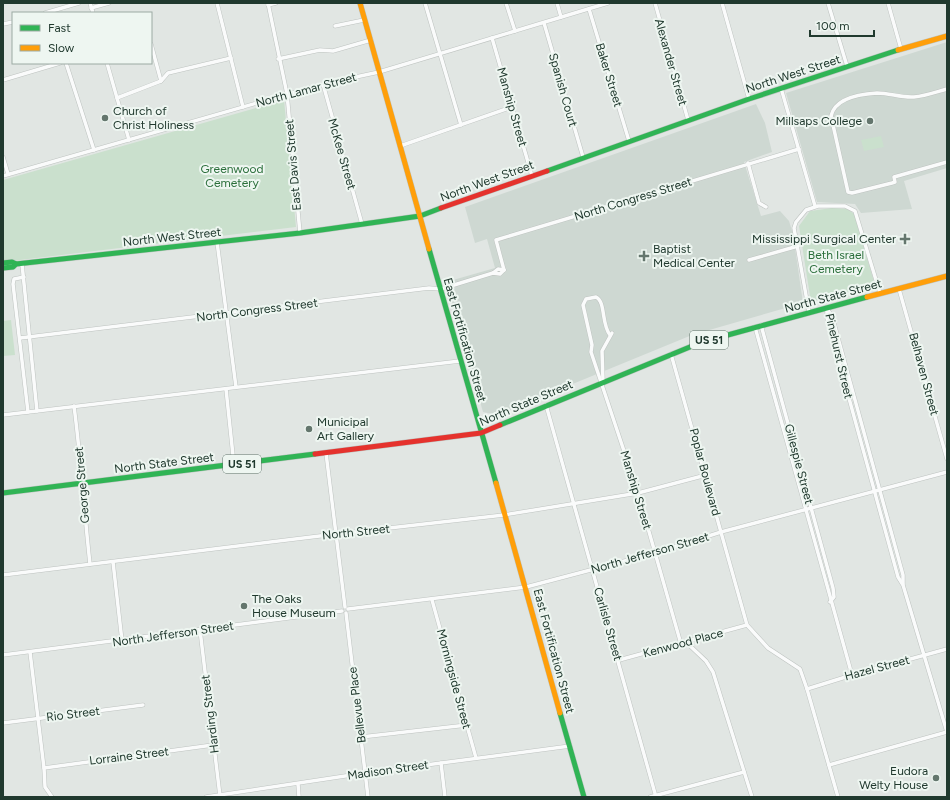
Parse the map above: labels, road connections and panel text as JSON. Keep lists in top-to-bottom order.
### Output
{
  "streets": {
    "street": [
      "Alexander Street",
      "North West Street",
      "Baker Street",
      "North Lamar Street",
      "Spanish Court",
      "Manship Street",
      "McKee Street",
      "East Davis Street",
      "North Congress Street",
      "North State Street",
      "East Fortification Street",
      "US 51",
      "Pinehurst Street",
      "Belhaven Street",
      "Gillespie Street",
      "Poplar Boulevard",
      "George Street",
      "North Street",
      "North Jefferson Street",
      "Carlisle Street",
      "Kenwood Place",
      "Hazel Street",
      "Morningside Street",
      "Bellevue Place",
      "Rio Street",
      "Harding Street",
      "Lorraine Street",
      "Madison Street"
    ]
  },
  "crossings": [
    ["Alexander Street", "North West Street"],
    ["North West Street", "Baker Street"],
    ["North West Street", "Spanish Court"],
    ["North West Street", "Manship Street"],
    ["North West Street", "McKee Street"],
    ["North West Street", "East Davis Street"],
    ["North West Street", "East Fortification Street"],
    ["Baker Street", "North Lamar Street"],
    ["North Lamar Street", "Spanish Court"],
    ["North Lamar Street", "Manship Street"],
    ["North Lamar Street", "McKee Street"],
    ["North Lamar Street", "East Davis Street"],
    ["North Lamar Street", "East Fortification Street"],
    ["Manship Street", "North State Street"],
    ["Manship Street", "North Street"],
    ["Manship Street", "North Jefferson Street"],
    ["Manship Street", "Kenwood Place"],
    ["North Congress Street", "East Fortification Street"],
    ["North State Street", "East Fortification Street"],
    ["North State Street", "Pinehurst Street"],
    ["North State Street", "Belhaven Street"],
    ["North State Street", "Gillespie Street"],
    ["North State Street", "Poplar Boulevard"],
    ["North State Street", "George Street"],
    ["North State Street", "Carlisle Street"],
    ["North State Street", "Bellevue Place"],
    ["East Fortification Street", "North Street"],
    ["East Fortification Street", "North Jefferson Street"],
    ["East Fortification Street", "Madison Street"],
    ["Pinehurst Street", "North Jefferson Street"],
    ["Pinehurst Street", "Hazel Street"],
    ["Gillespie Street", "North Jefferson Street"],
    ["Gillespie Street", "Hazel Street"],
    ["Poplar Boulevard", "North Street"],
    ["Poplar Boulevard", "North Jefferson Street"],
    ["Poplar Boulevard", "Kenwood Place"],
    ["Poplar Boulevard", "Hazel Street"],
    ["George Street", "North Street"],
    ["North Street", "Carlisle Street"],
    ["North Street", "Bellevue Place"],
    ["North Jefferson Street", "Carlisle Street"],
    ["North Jefferson Street", "Morningside Street"],
    ["North Jefferson Street", "Bellevue Place"],
    ["North Jefferson Street", "Harding Street"],
    ["Carlisle Street", "Kenwood Place"],
    ["Morningside Street", "Madison Street"],
    ["Bellevue Place", "Madison Street"],
    ["Harding Street", "Lorraine Street"],
    ["Harding Street", "Madison Street"]
  ],
  "parks": ["Greenwood Cemetery", "Beth Israel Cemetery"],
  "places": {
    "other": [
      "Church of Christ Holiness",
      "Millsaps College",
      "Municipal Art Gallery",
      "The Oaks House Museum",
      "Eudora Welty House"
    ],
    "health": ["Mississippi Surgical Center", "Baptist Medical Center"]
  },
  "legend": ["Fast", "Slow"],
  "scale_bar": "100 m"
}
